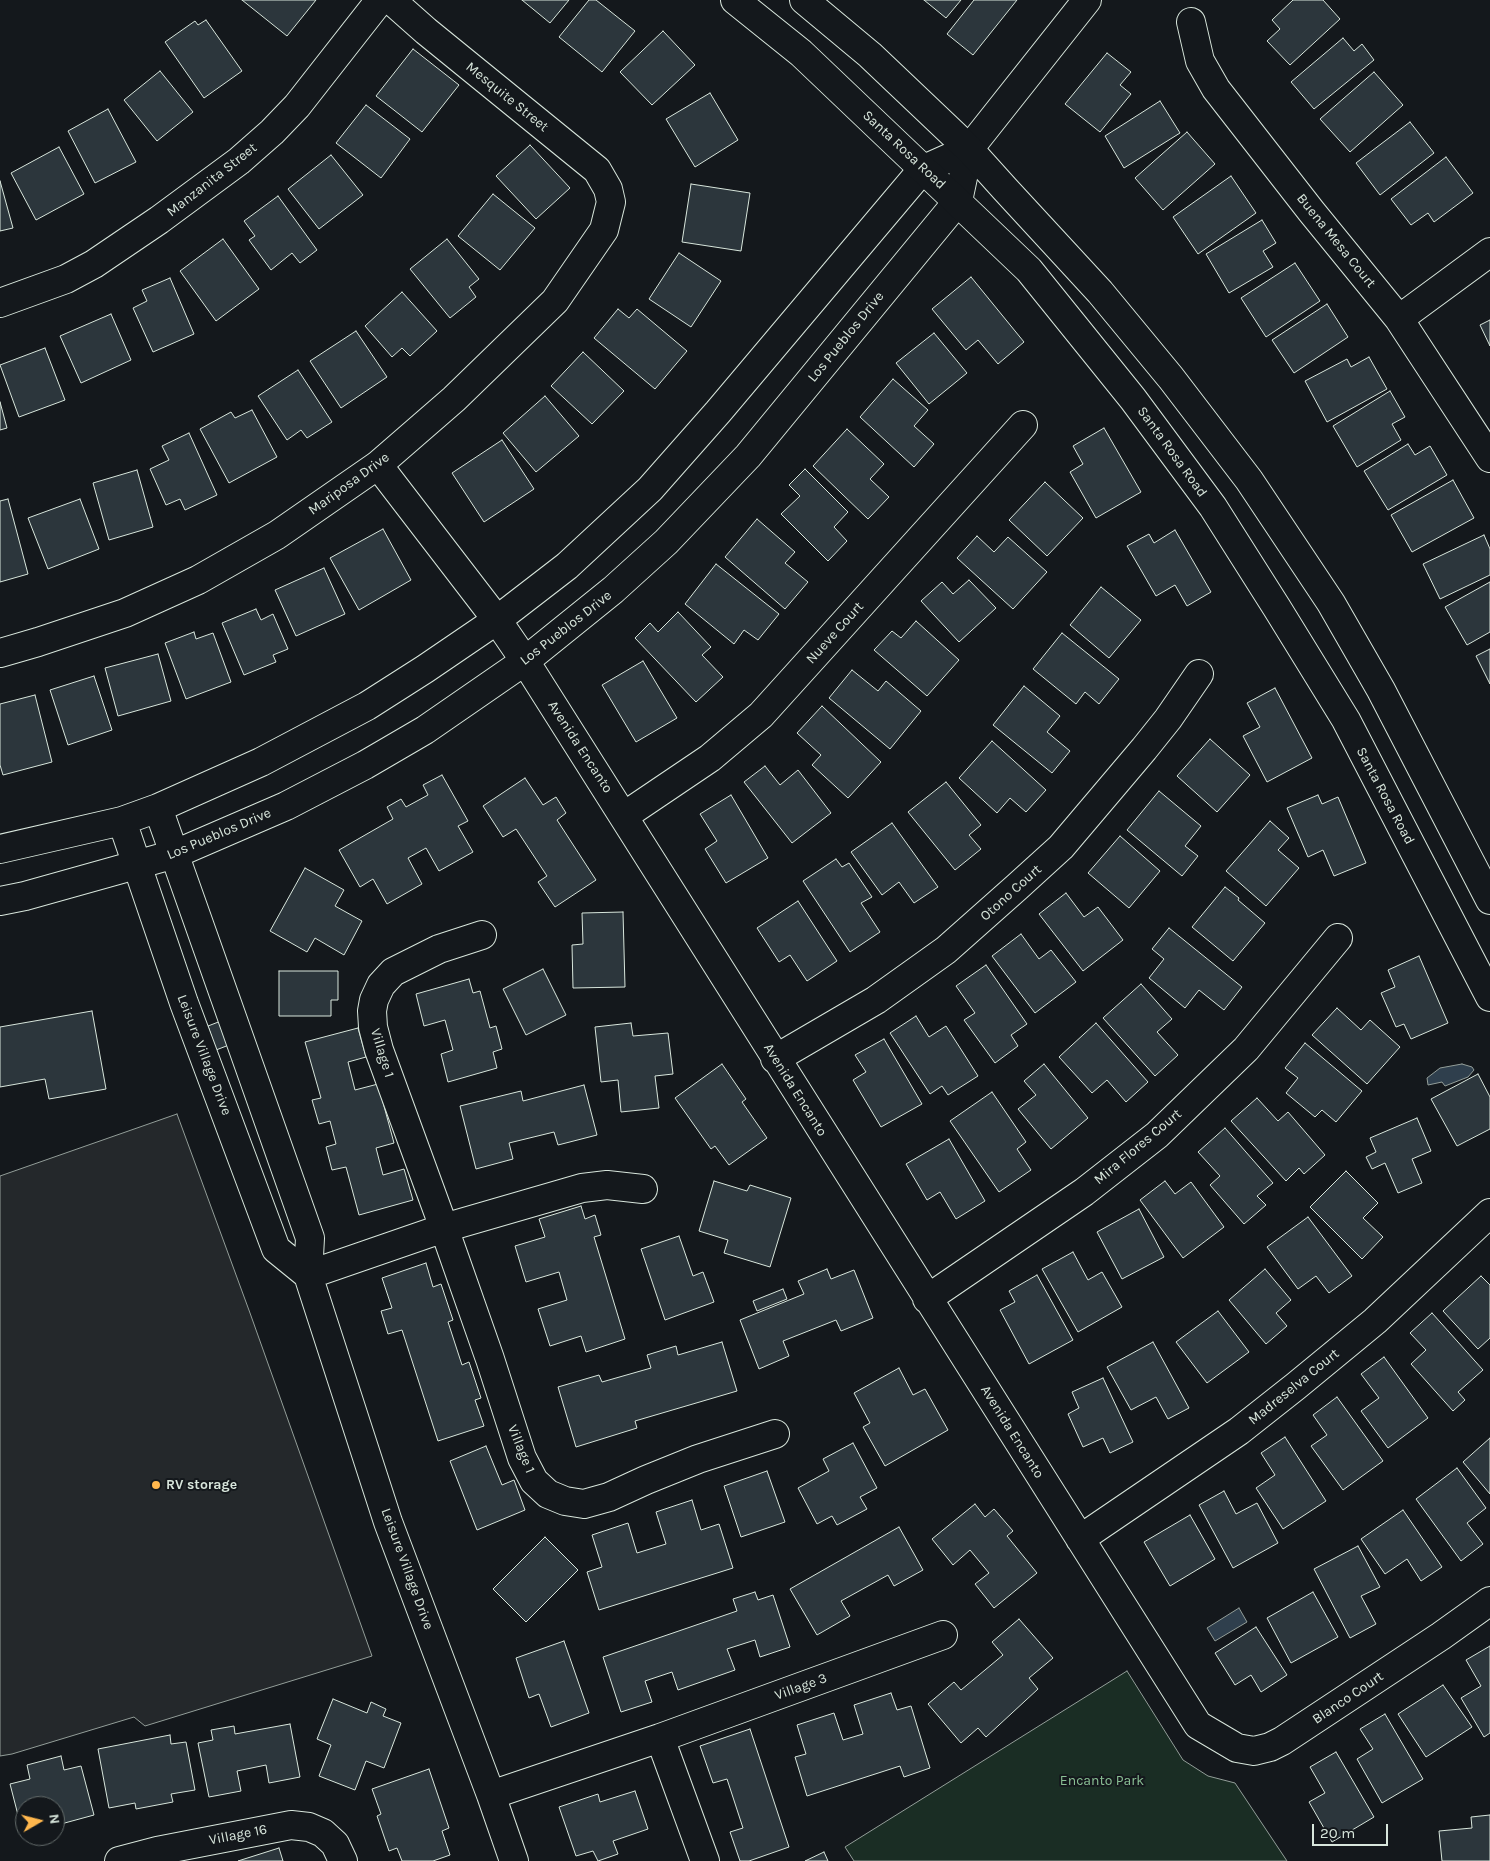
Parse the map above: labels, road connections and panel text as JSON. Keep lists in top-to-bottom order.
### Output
{
  "streets": {
    "street": [
      "Mesquite Street",
      "Santa Rosa Road",
      "Manzanita Street",
      "Buena Mesa Court",
      "Los Pueblos Drive",
      "Mariposa Drive",
      "Nueve Court",
      "Avenida Encanto",
      "Otono Court",
      "Village 1",
      "Leisure Village Drive",
      "Mira Flores Court",
      "Madreselva Court",
      "Village 3",
      "Blanco Court",
      "Village 16"
    ]
  },
  "crossings": [
    ["Mesquite Street", "Mariposa Drive"],
    ["Santa Rosa Road", "Los Pueblos Drive"],
    ["Los Pueblos Drive", "Avenida Encanto"],
    ["Los Pueblos Drive", "Leisure Village Drive"],
    ["Mariposa Drive", "Avenida Encanto"],
    ["Nueve Court", "Avenida Encanto"],
    ["Avenida Encanto", "Otono Court"],
    ["Avenida Encanto", "Mira Flores Court"],
    ["Avenida Encanto", "Madreselva Court"],
    ["Avenida Encanto", "Blanco Court"],
    ["Leisure Village Drive", "Village 3"]
  ],
  "parks": ["Encanto Park"],
  "places": ["RV storage"],
  "scale_bar": "20 m",
  "north": "right"
}
